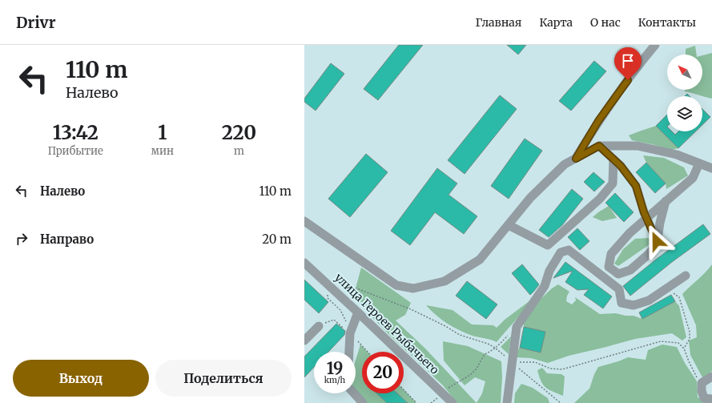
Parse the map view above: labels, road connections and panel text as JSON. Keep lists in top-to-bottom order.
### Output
{
  "streets": {
    "street": ["улица Героев Рыбачьего"]
  },
  "north": "top left",
  "page": {
    "header": "Drivr",
    "nav": [
      "Главная",
      "Карта",
      "О нас",
      "Контакты"
    ],
    "turn": ["110 m", "Налево"],
    "eta": [
      "13:42",
      "Прибытие",
      "1",
      "мин",
      "220",
      "m"
    ],
    "list": [
      {
        "name": "Налево",
        "value": "110 m"
      },
      {
        "name": "Направо",
        "value": "20 m"
      }
    ],
    "speed": "19 km/h",
    "limit": "20",
    "buttons": ["Выход", "Поделиться"]
  }
}
